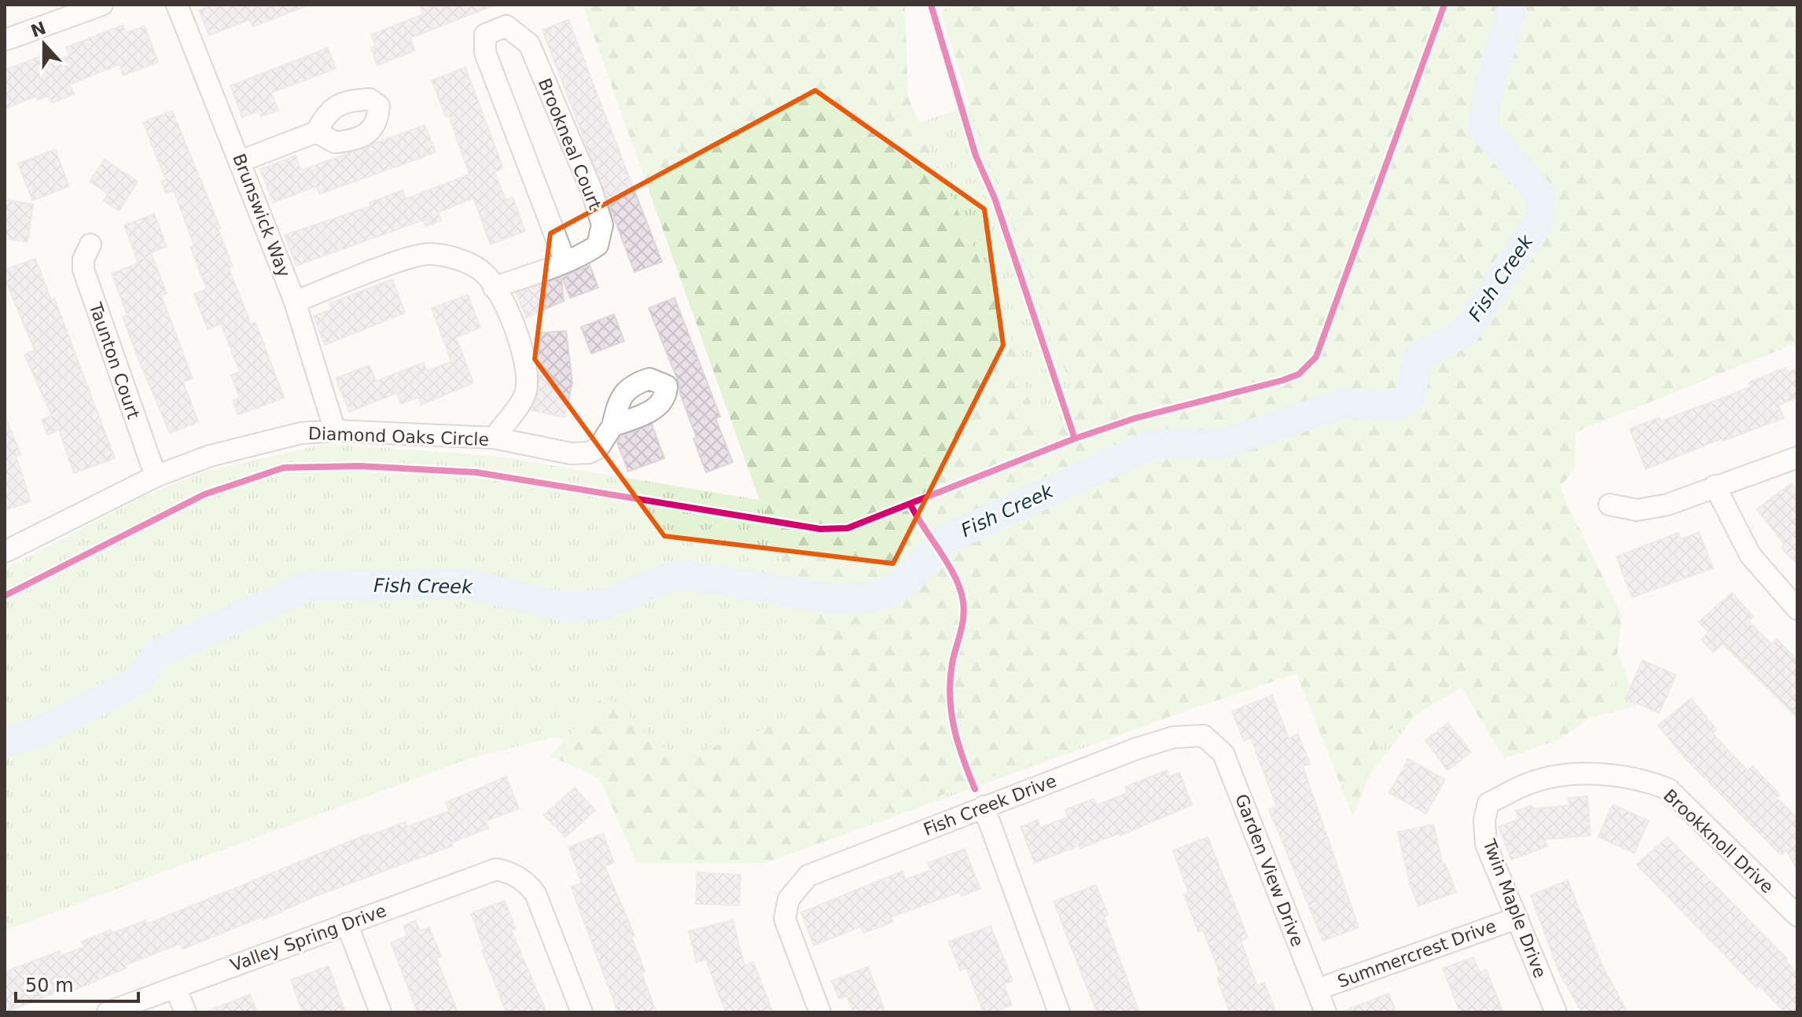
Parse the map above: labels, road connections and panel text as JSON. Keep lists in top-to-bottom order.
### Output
{
  "streets": {
    "street": [
      "Brookneal Court",
      "Brunswick Way",
      "Taunton Court",
      "Diamond Oaks Circle",
      "Fish Creek Drive",
      "Brookknoll Drive",
      "Garden View Drive",
      "Twin Maple Drive",
      "Valley Spring Drive",
      "Summercrest Drive"
    ]
  },
  "crossings": [
    ["Brookneal Court", "Brunswick Way"],
    ["Brookneal Court", "Diamond Oaks Circle"],
    ["Brunswick Way", "Diamond Oaks Circle"],
    ["Taunton Court", "Diamond Oaks Circle"],
    ["Fish Creek Drive", "Garden View Drive"],
    ["Brookknoll Drive", "Twin Maple Drive"],
    ["Garden View Drive", "Summercrest Drive"],
    ["Twin Maple Drive", "Summercrest Drive"]
  ],
  "water": ["Fish Creek"],
  "scale_bar": "50 m",
  "north": "top"
}
